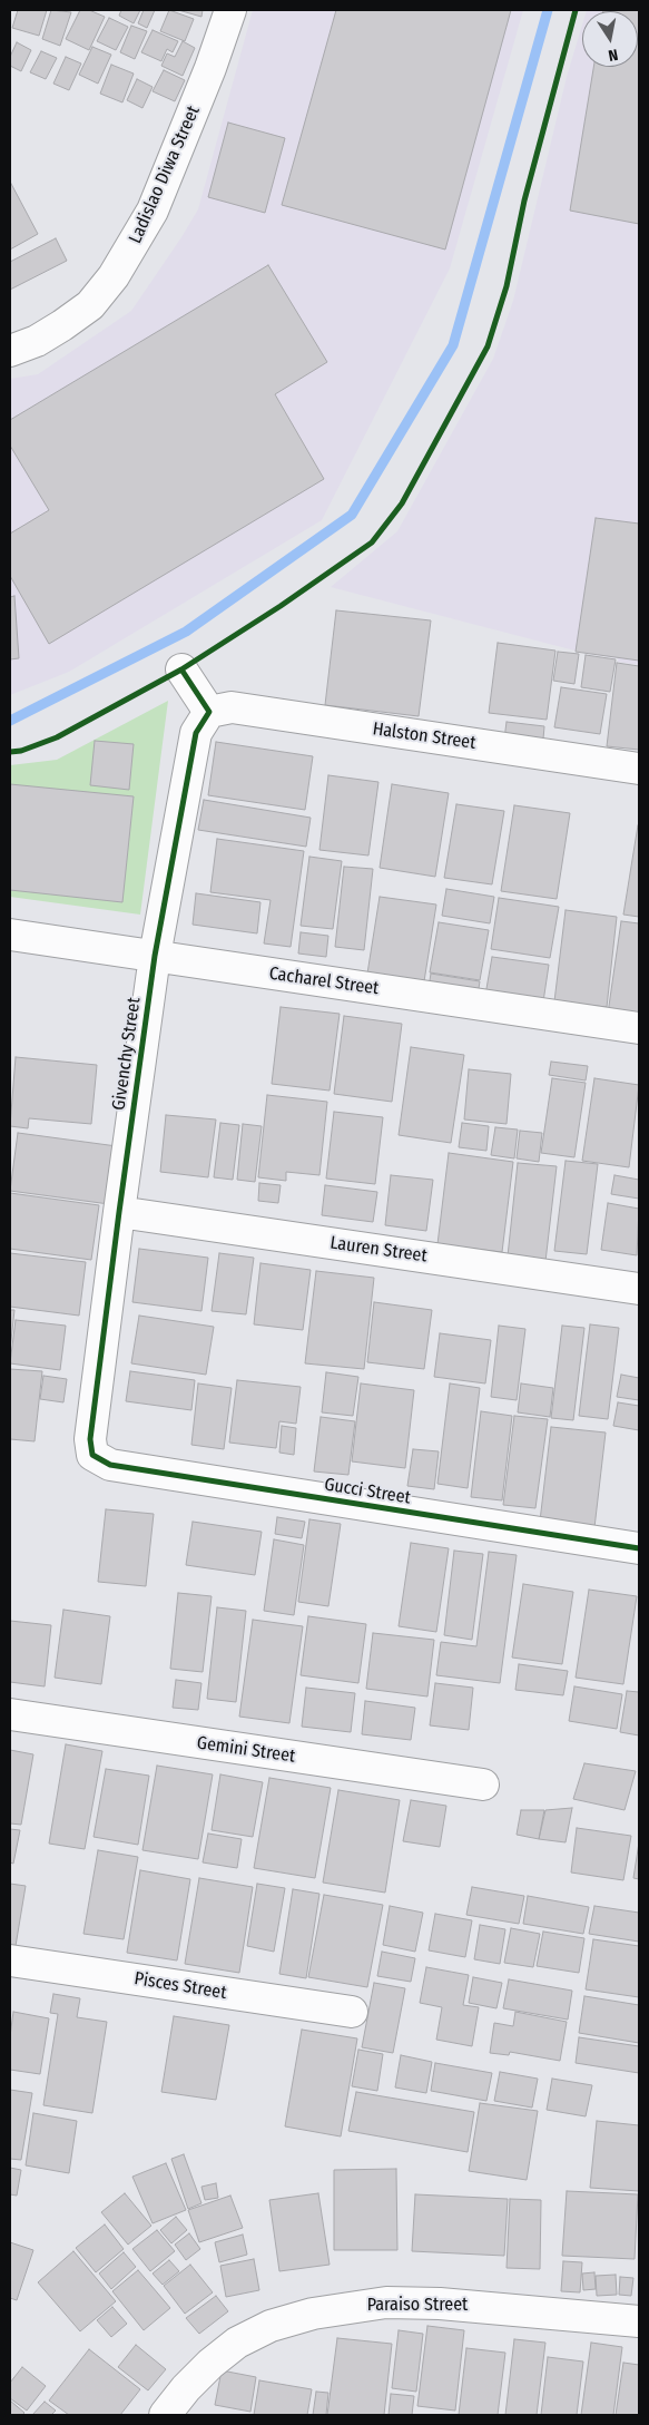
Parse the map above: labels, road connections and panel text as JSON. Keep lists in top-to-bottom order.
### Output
{
  "streets": {
    "street": [
      "Ladislao Diwa Street",
      "Halston Street",
      "Cacharel Street",
      "Givenchy Street",
      "Lauren Street",
      "Gucci Street",
      "Gemini Street",
      "Pisces Street",
      "Paraiso Street"
    ]
  },
  "crossings": [
    ["Halston Street", "Givenchy Street"],
    ["Cacharel Street", "Givenchy Street"],
    ["Givenchy Street", "Lauren Street"],
    ["Givenchy Street", "Gucci Street"]
  ],
  "north": "bottom"
}
